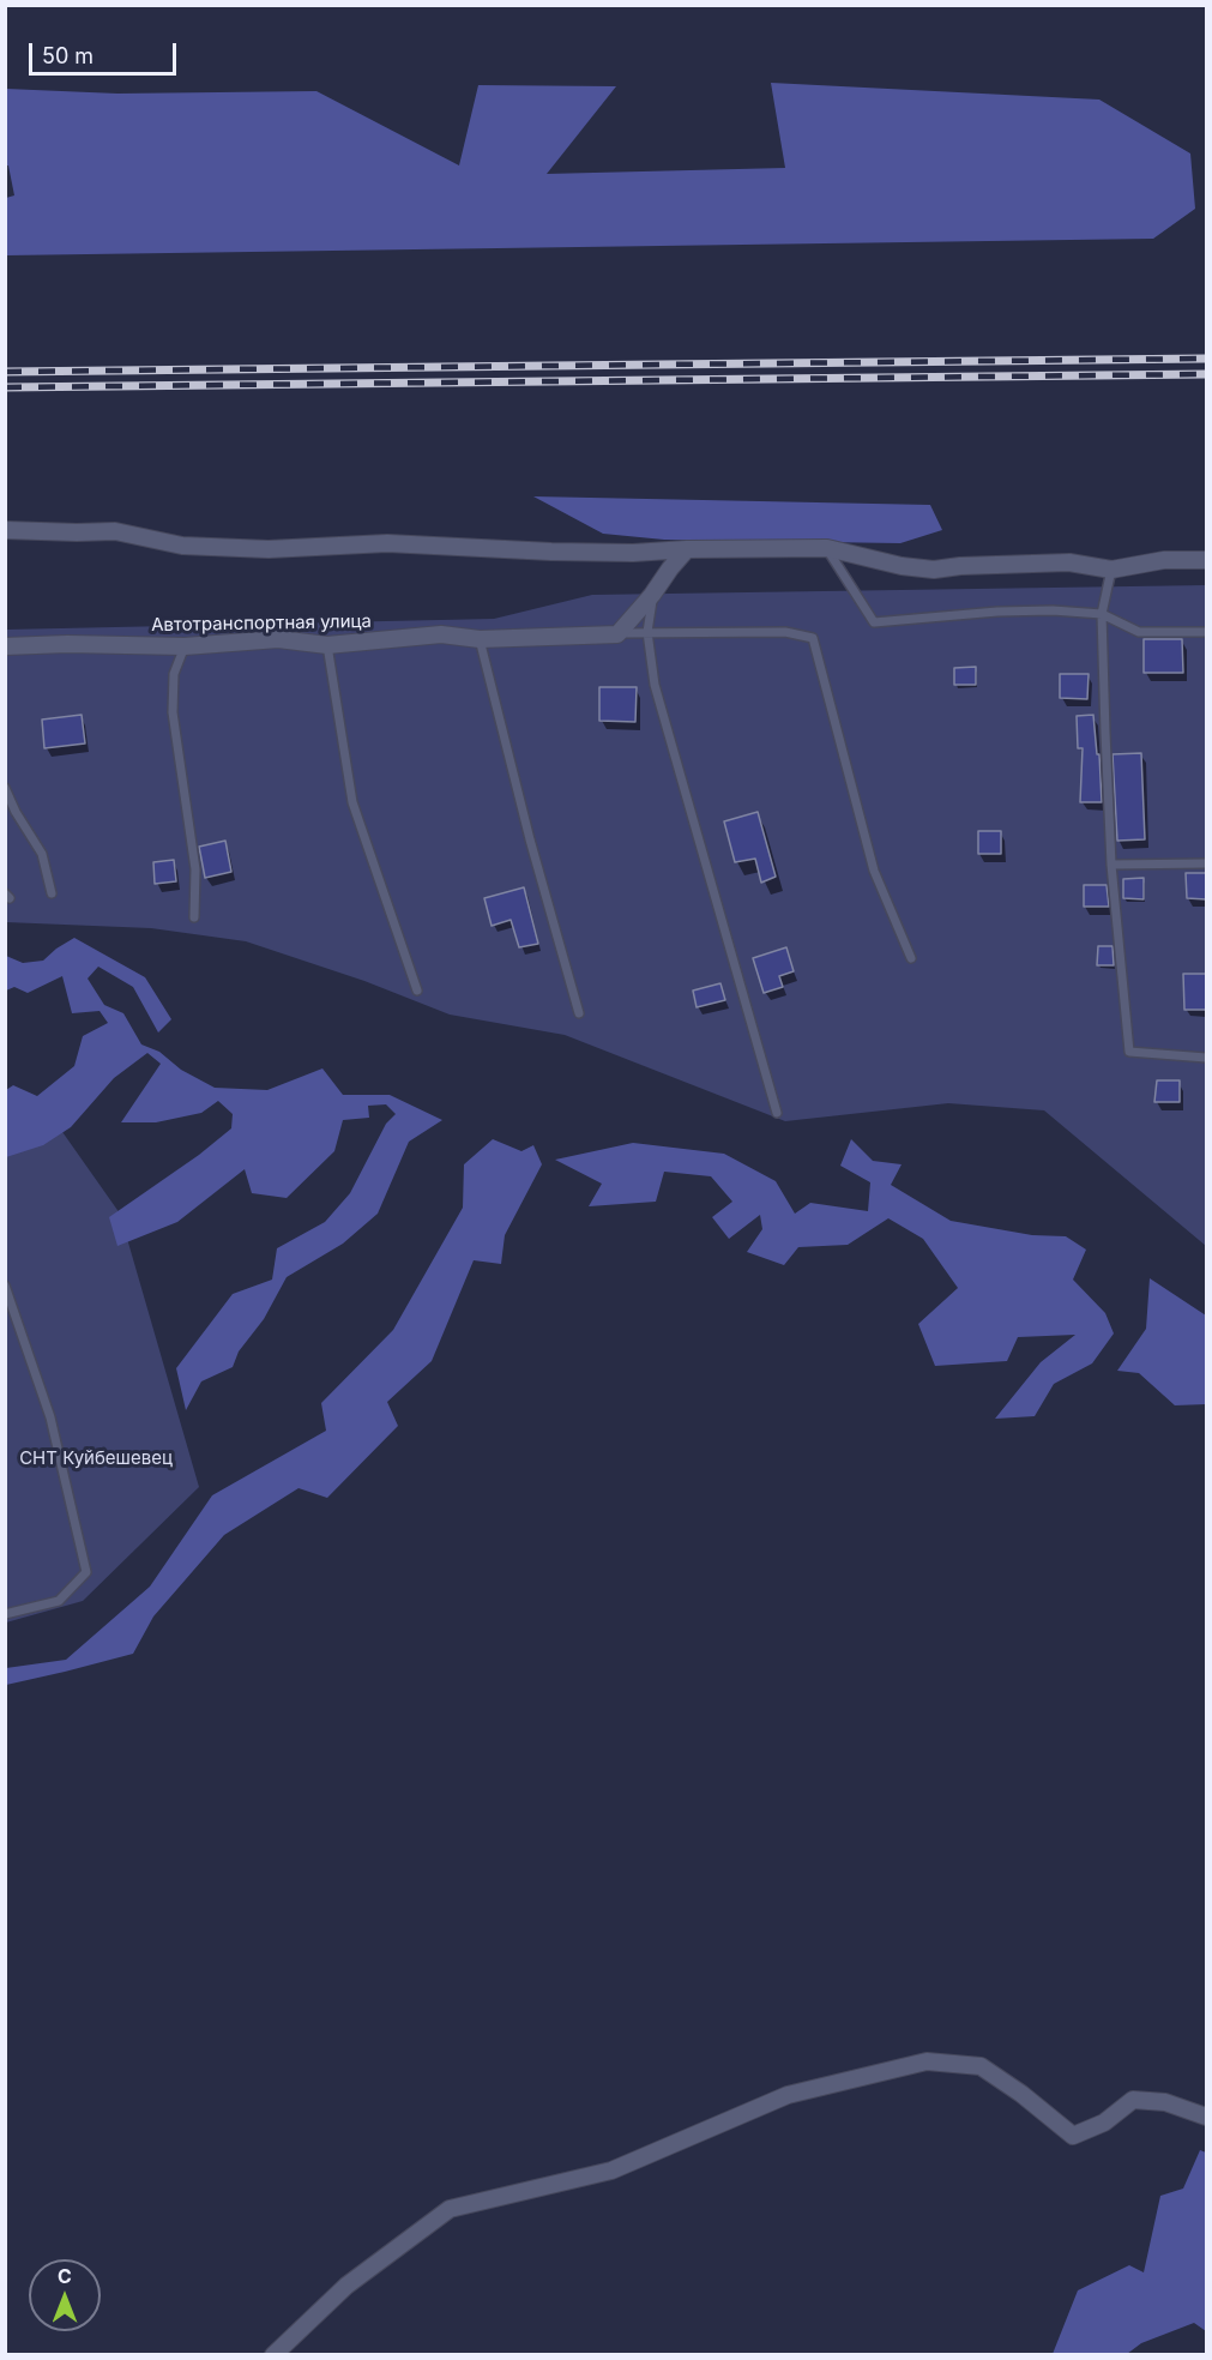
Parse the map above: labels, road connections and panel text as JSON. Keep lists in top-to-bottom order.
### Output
{
  "streets": {
    "street": ["Автотранспортная улица"]
  },
  "parks": ["СНТ Куйбешевец"],
  "scale_bar": "50 m",
  "north": "top"
}
